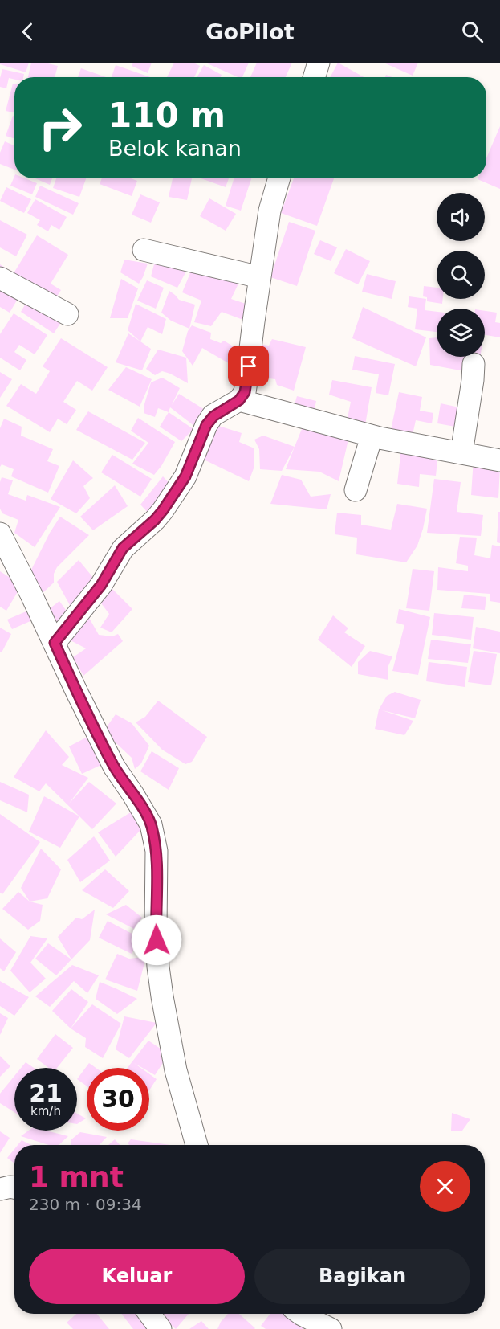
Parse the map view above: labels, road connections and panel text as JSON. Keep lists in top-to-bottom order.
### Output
{
  "page": {
    "header": "GoPilot",
    "turn": ["110 m", "Belok kanan"],
    "speed": "21 km/h",
    "limit": "30",
    "heading": ["1 mnt", "230 m · 09:34"],
    "buttons": ["Keluar", "Bagikan"]
  }
}
